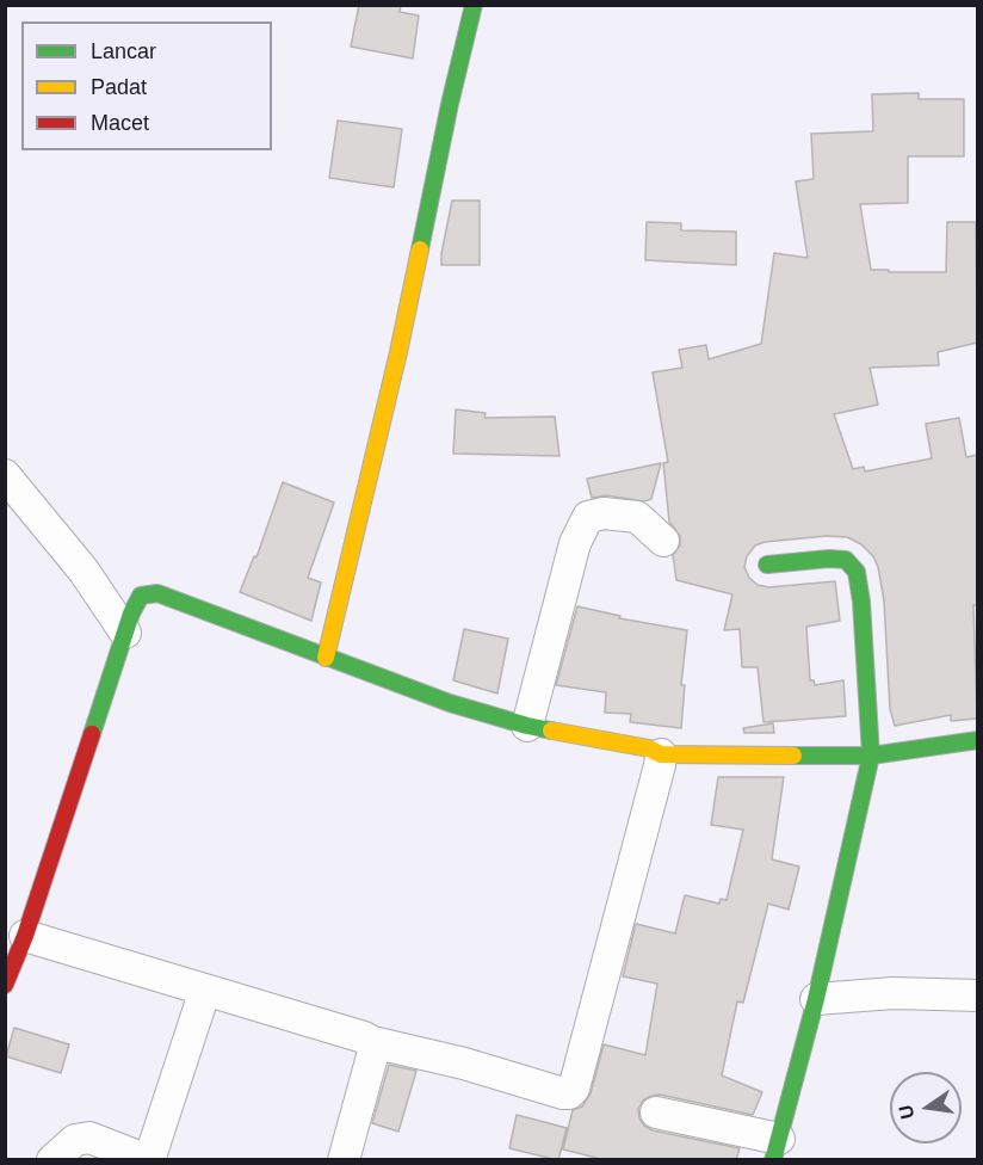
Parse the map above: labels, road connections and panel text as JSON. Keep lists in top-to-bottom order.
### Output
{
  "legend": ["Lancar", "Padat", "Macet"],
  "north": "left"
}
